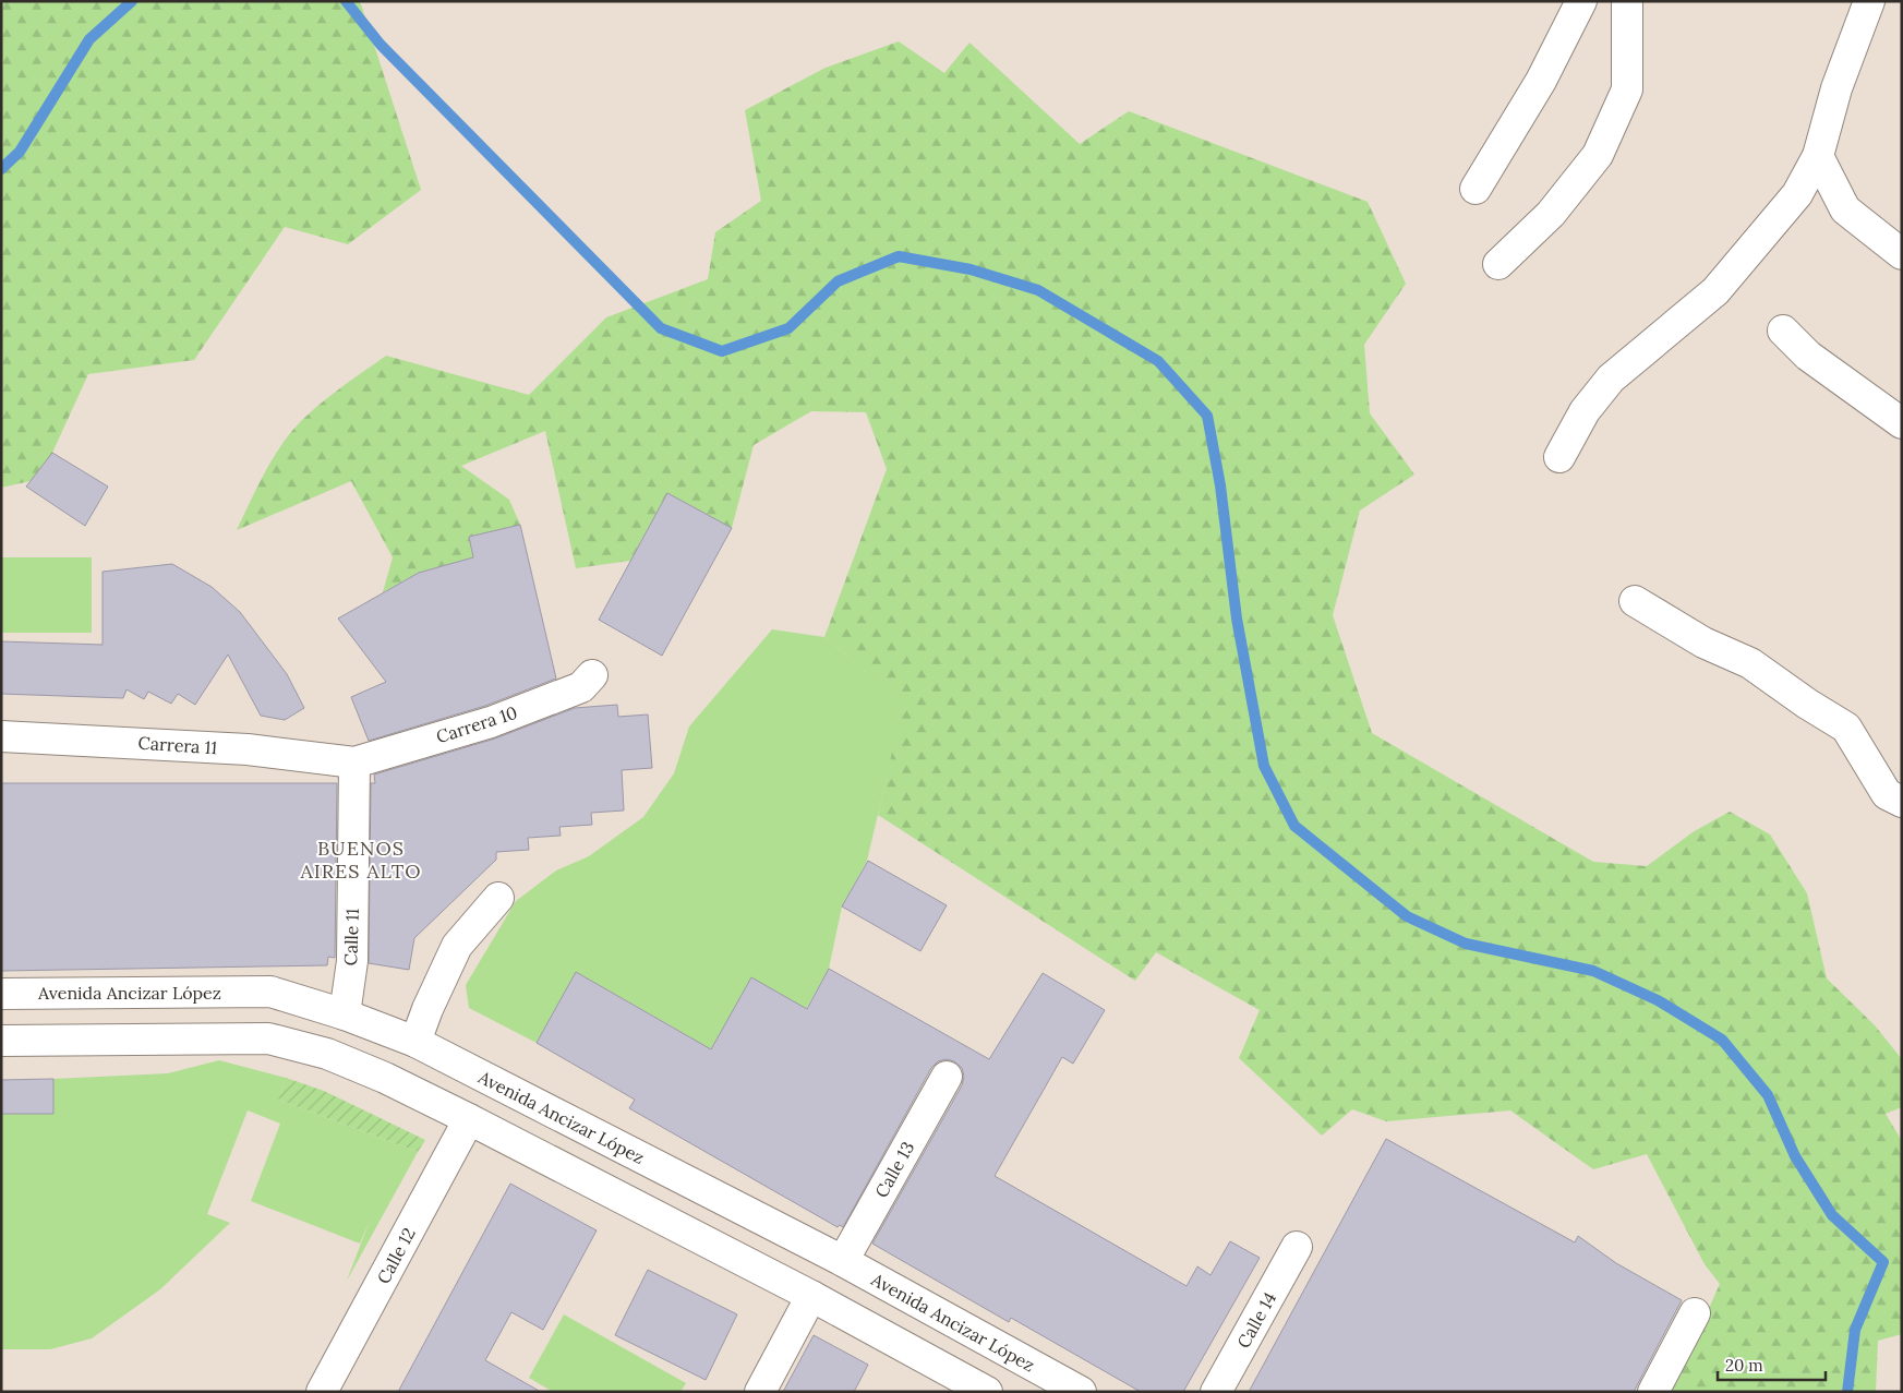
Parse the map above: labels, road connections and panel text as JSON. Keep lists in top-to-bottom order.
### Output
{
  "streets": {
    "street": [
      "Carrera 10",
      "Carrera 11",
      "Calle 11",
      "Avenida Ancizar López",
      "Calle 13",
      "Calle 12",
      "Calle 14"
    ]
  },
  "crossings": [
    ["Carrera 10", "Carrera 11"],
    ["Carrera 10", "Calle 11"],
    ["Carrera 11", "Calle 11"],
    ["Calle 11", "Avenida Ancizar López"],
    ["Avenida Ancizar López", "Calle 13"]
  ],
  "districts": ["BUENOS AIRES ALTO"],
  "scale_bar": "20 m"
}
